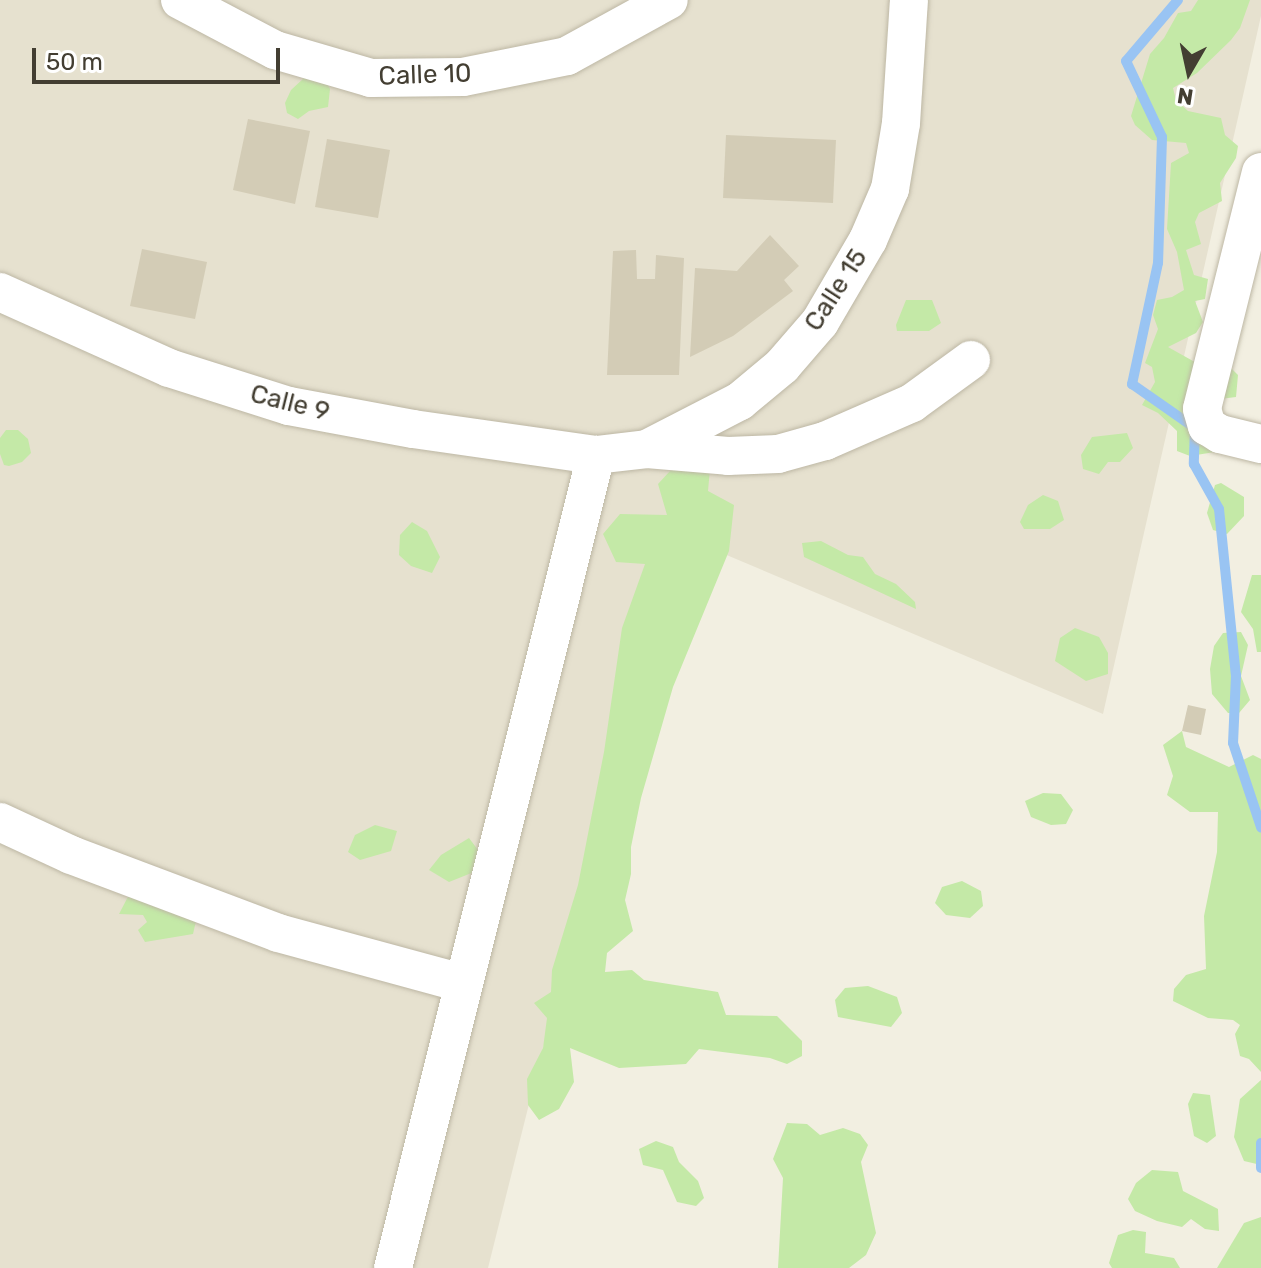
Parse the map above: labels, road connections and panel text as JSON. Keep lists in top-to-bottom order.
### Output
{
  "streets": {
    "street": ["Calle 10", "Calle 15", "Calle 9"]
  },
  "crossings": [
    ["Calle 15", "Calle 9"]
  ],
  "scale_bar": "50 m",
  "north": "bottom"
}
